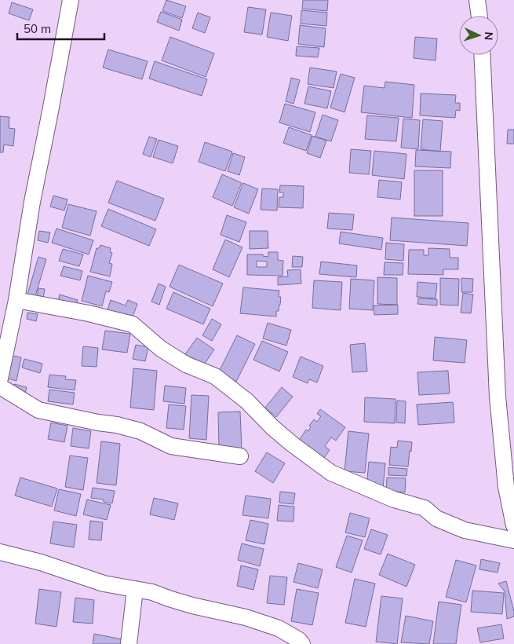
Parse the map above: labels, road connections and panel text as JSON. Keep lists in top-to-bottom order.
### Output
{
  "scale_bar": "50 m",
  "north": "right"
}
